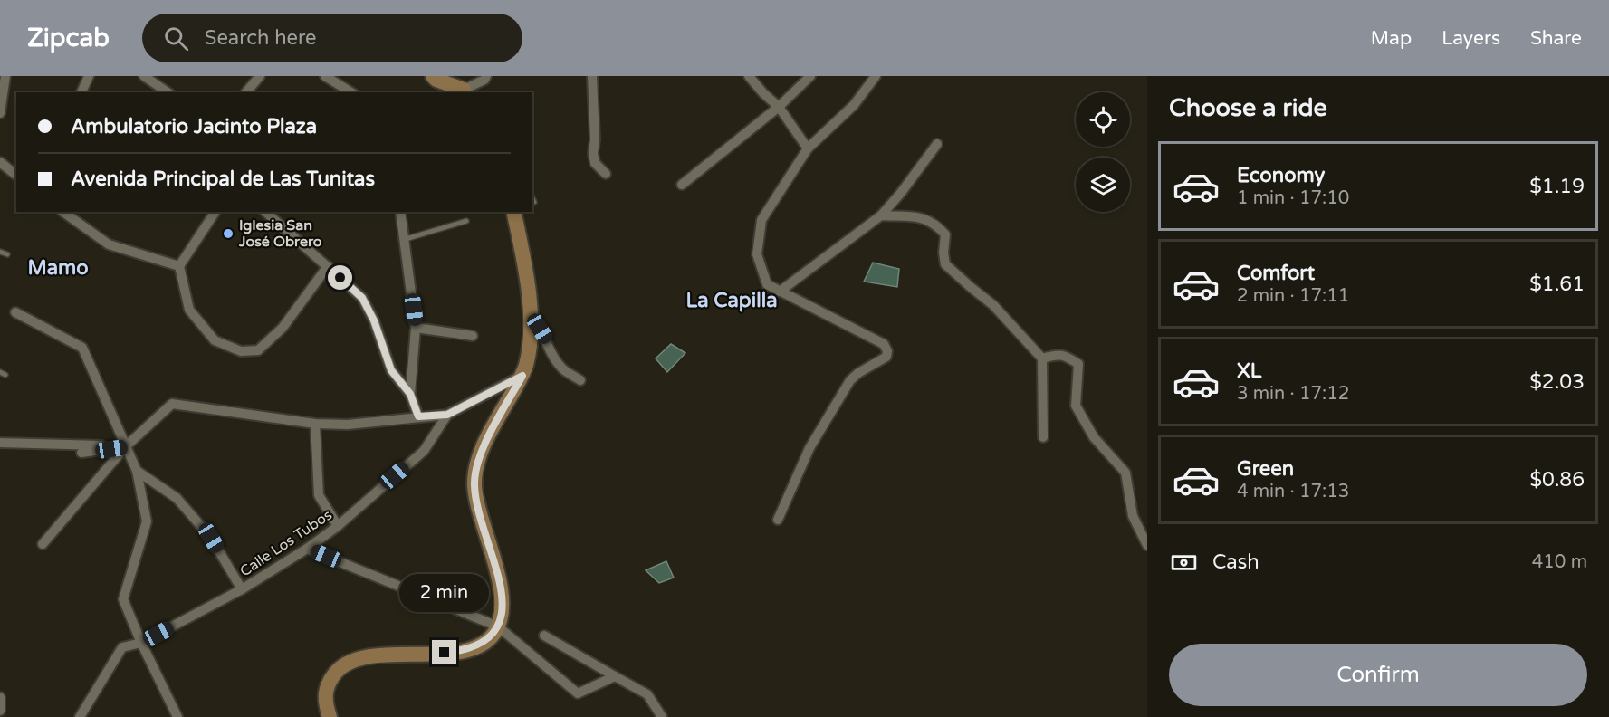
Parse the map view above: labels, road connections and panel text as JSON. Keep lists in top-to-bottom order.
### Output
{
  "streets": {
    "street": ["Calle Los Tubos"]
  },
  "districts": ["Mamo", "La Capilla"],
  "places": ["Iglesia San José Obrero"],
  "page": {
    "header": "Zipcab",
    "search": "Search here",
    "nav": ["Map", "Layers", "Share"],
    "heading": "Choose a ride",
    "banner": ["Ambulatorio Jacinto Plaza", "Avenida Principal de Las Tunitas"],
    "list": [
      {
        "name": "Economy",
        "note": "1 min · 17:10",
        "value": "$1.19"
      },
      {
        "name": "Comfort",
        "note": "2 min · 17:11",
        "value": "$1.61"
      },
      {
        "name": "XL",
        "note": "3 min · 17:12",
        "value": "$2.03"
      },
      {
        "name": "Green",
        "note": "4 min · 17:13",
        "value": "$0.86"
      }
    ],
    "pay": ["Cash", "410 m"],
    "bubble": "2 min",
    "buttons": "Confirm"
  }
}
